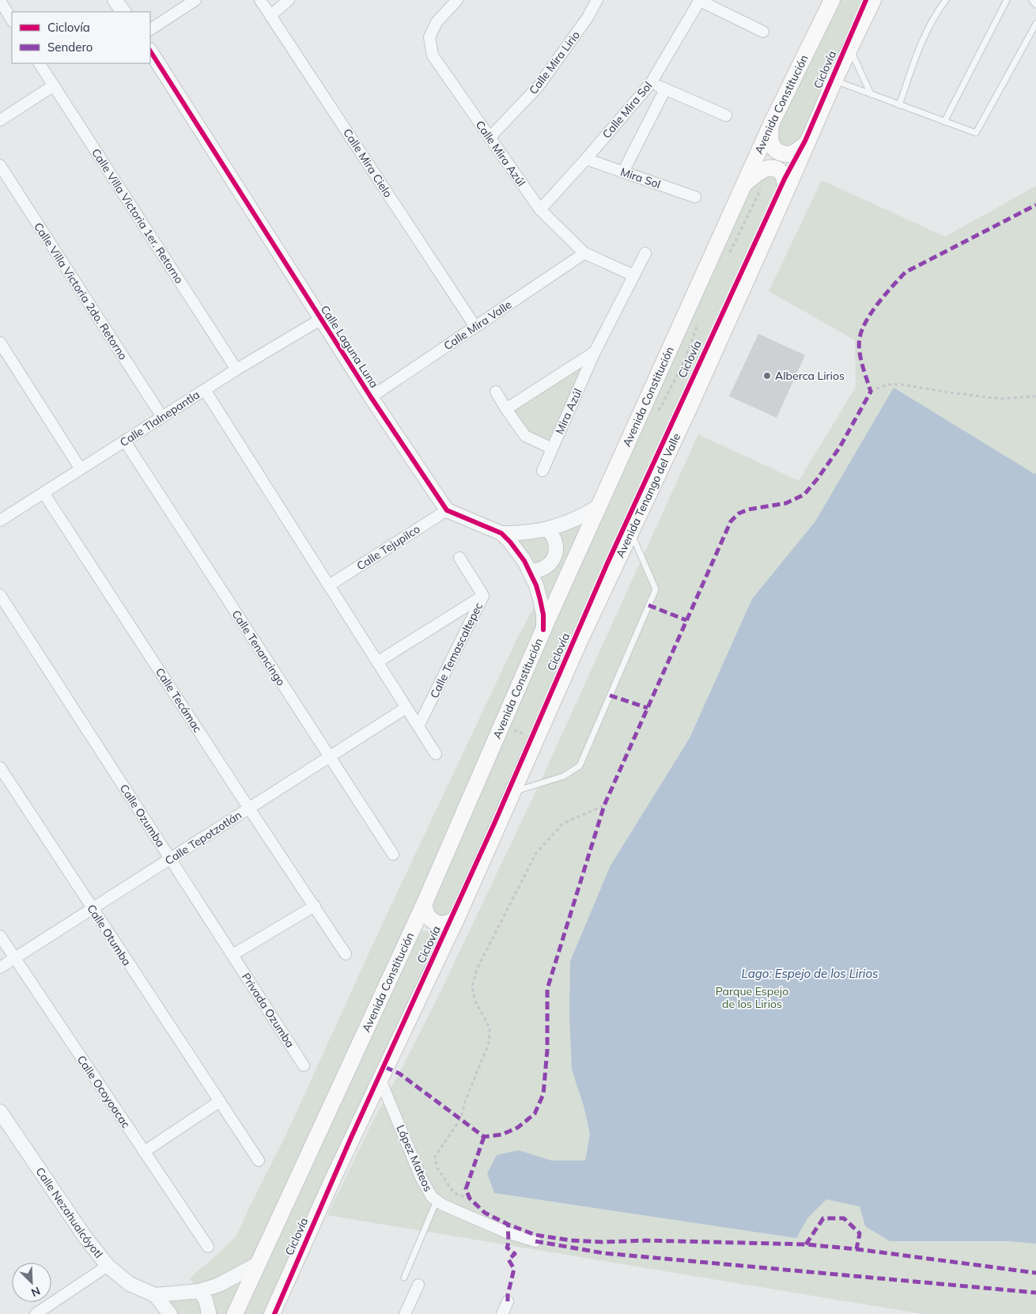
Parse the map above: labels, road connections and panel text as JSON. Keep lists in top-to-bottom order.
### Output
{
  "streets": {
    "main road": ["Avenida Constitución", "Avenida Tenango del Valle"],
    "street": [
      "Calle Mira Lirio",
      "Calle Mira Sol",
      "Calle Mira Azúl",
      "Calle Mira Cielo",
      "Mira Sol",
      "Calle Villa Victoria 1er. Retorno",
      "Calle Villa Victoria 2do. Retorno",
      "Calle Mira Valle",
      "Calle Laguna Luna",
      "Mira Azúl",
      "Calle Tlalnepantla",
      "Calle Tejupilco",
      "Calle Tenancingo",
      "Calle Temascaltepec",
      "Calle Tecámac",
      "Calle Ozumba",
      "Calle Tepotzotlán",
      "Calle Otumba",
      "Privada Ozumba",
      "Calle Ocoyoacac",
      "López Mateos",
      "Calle Nezahualcóyotl"
    ],
    "cycle path": ["Ciclovía"]
  },
  "crossings": [
    ["Calle Mira Lirio", "Calle Mira Azúl"],
    ["Avenida Constitución", "Calle Nezahualcóyotl"],
    ["Calle Mira Sol", "Calle Mira Azúl"],
    ["Calle Mira Sol", "Mira Sol"],
    ["Calle Mira Azúl", "Calle Mira Valle"],
    ["Calle Mira Azúl", "Mira Azúl"],
    ["Calle Mira Cielo", "Calle Mira Valle"],
    ["Calle Villa Victoria 1er. Retorno", "Calle Tlalnepantla"],
    ["Calle Villa Victoria 2do. Retorno", "Calle Tlalnepantla"],
    ["Calle Mira Valle", "Calle Laguna Luna"],
    ["Calle Laguna Luna", "Calle Tlalnepantla"],
    ["Calle Laguna Luna", "Calle Tejupilco"],
    ["Calle Tlalnepantla", "Calle Tenancingo"],
    ["Calle Tlalnepantla", "Calle Tecámac"],
    ["Avenida Tenango del Valle", "López Mateos"],
    ["Calle Tenancingo", "Calle Tepotzotlán"],
    ["Calle Tecámac", "Calle Tepotzotlán"],
    ["Calle Ozumba", "Calle Tepotzotlán"],
    ["Calle Ozumba", "Privada Ozumba"],
    ["Calle Tepotzotlán", "Calle Otumba"],
    ["Calle Tepotzotlán", "Calle Ocoyoacac"]
  ],
  "water": ["Lago: Espejo de los Lirios"],
  "parks": ["Parque Espejo de los Lirios"],
  "places": ["Alberca Lirios"],
  "legend": ["Ciclovía", "Sendero"],
  "north": "bottom right"
}
